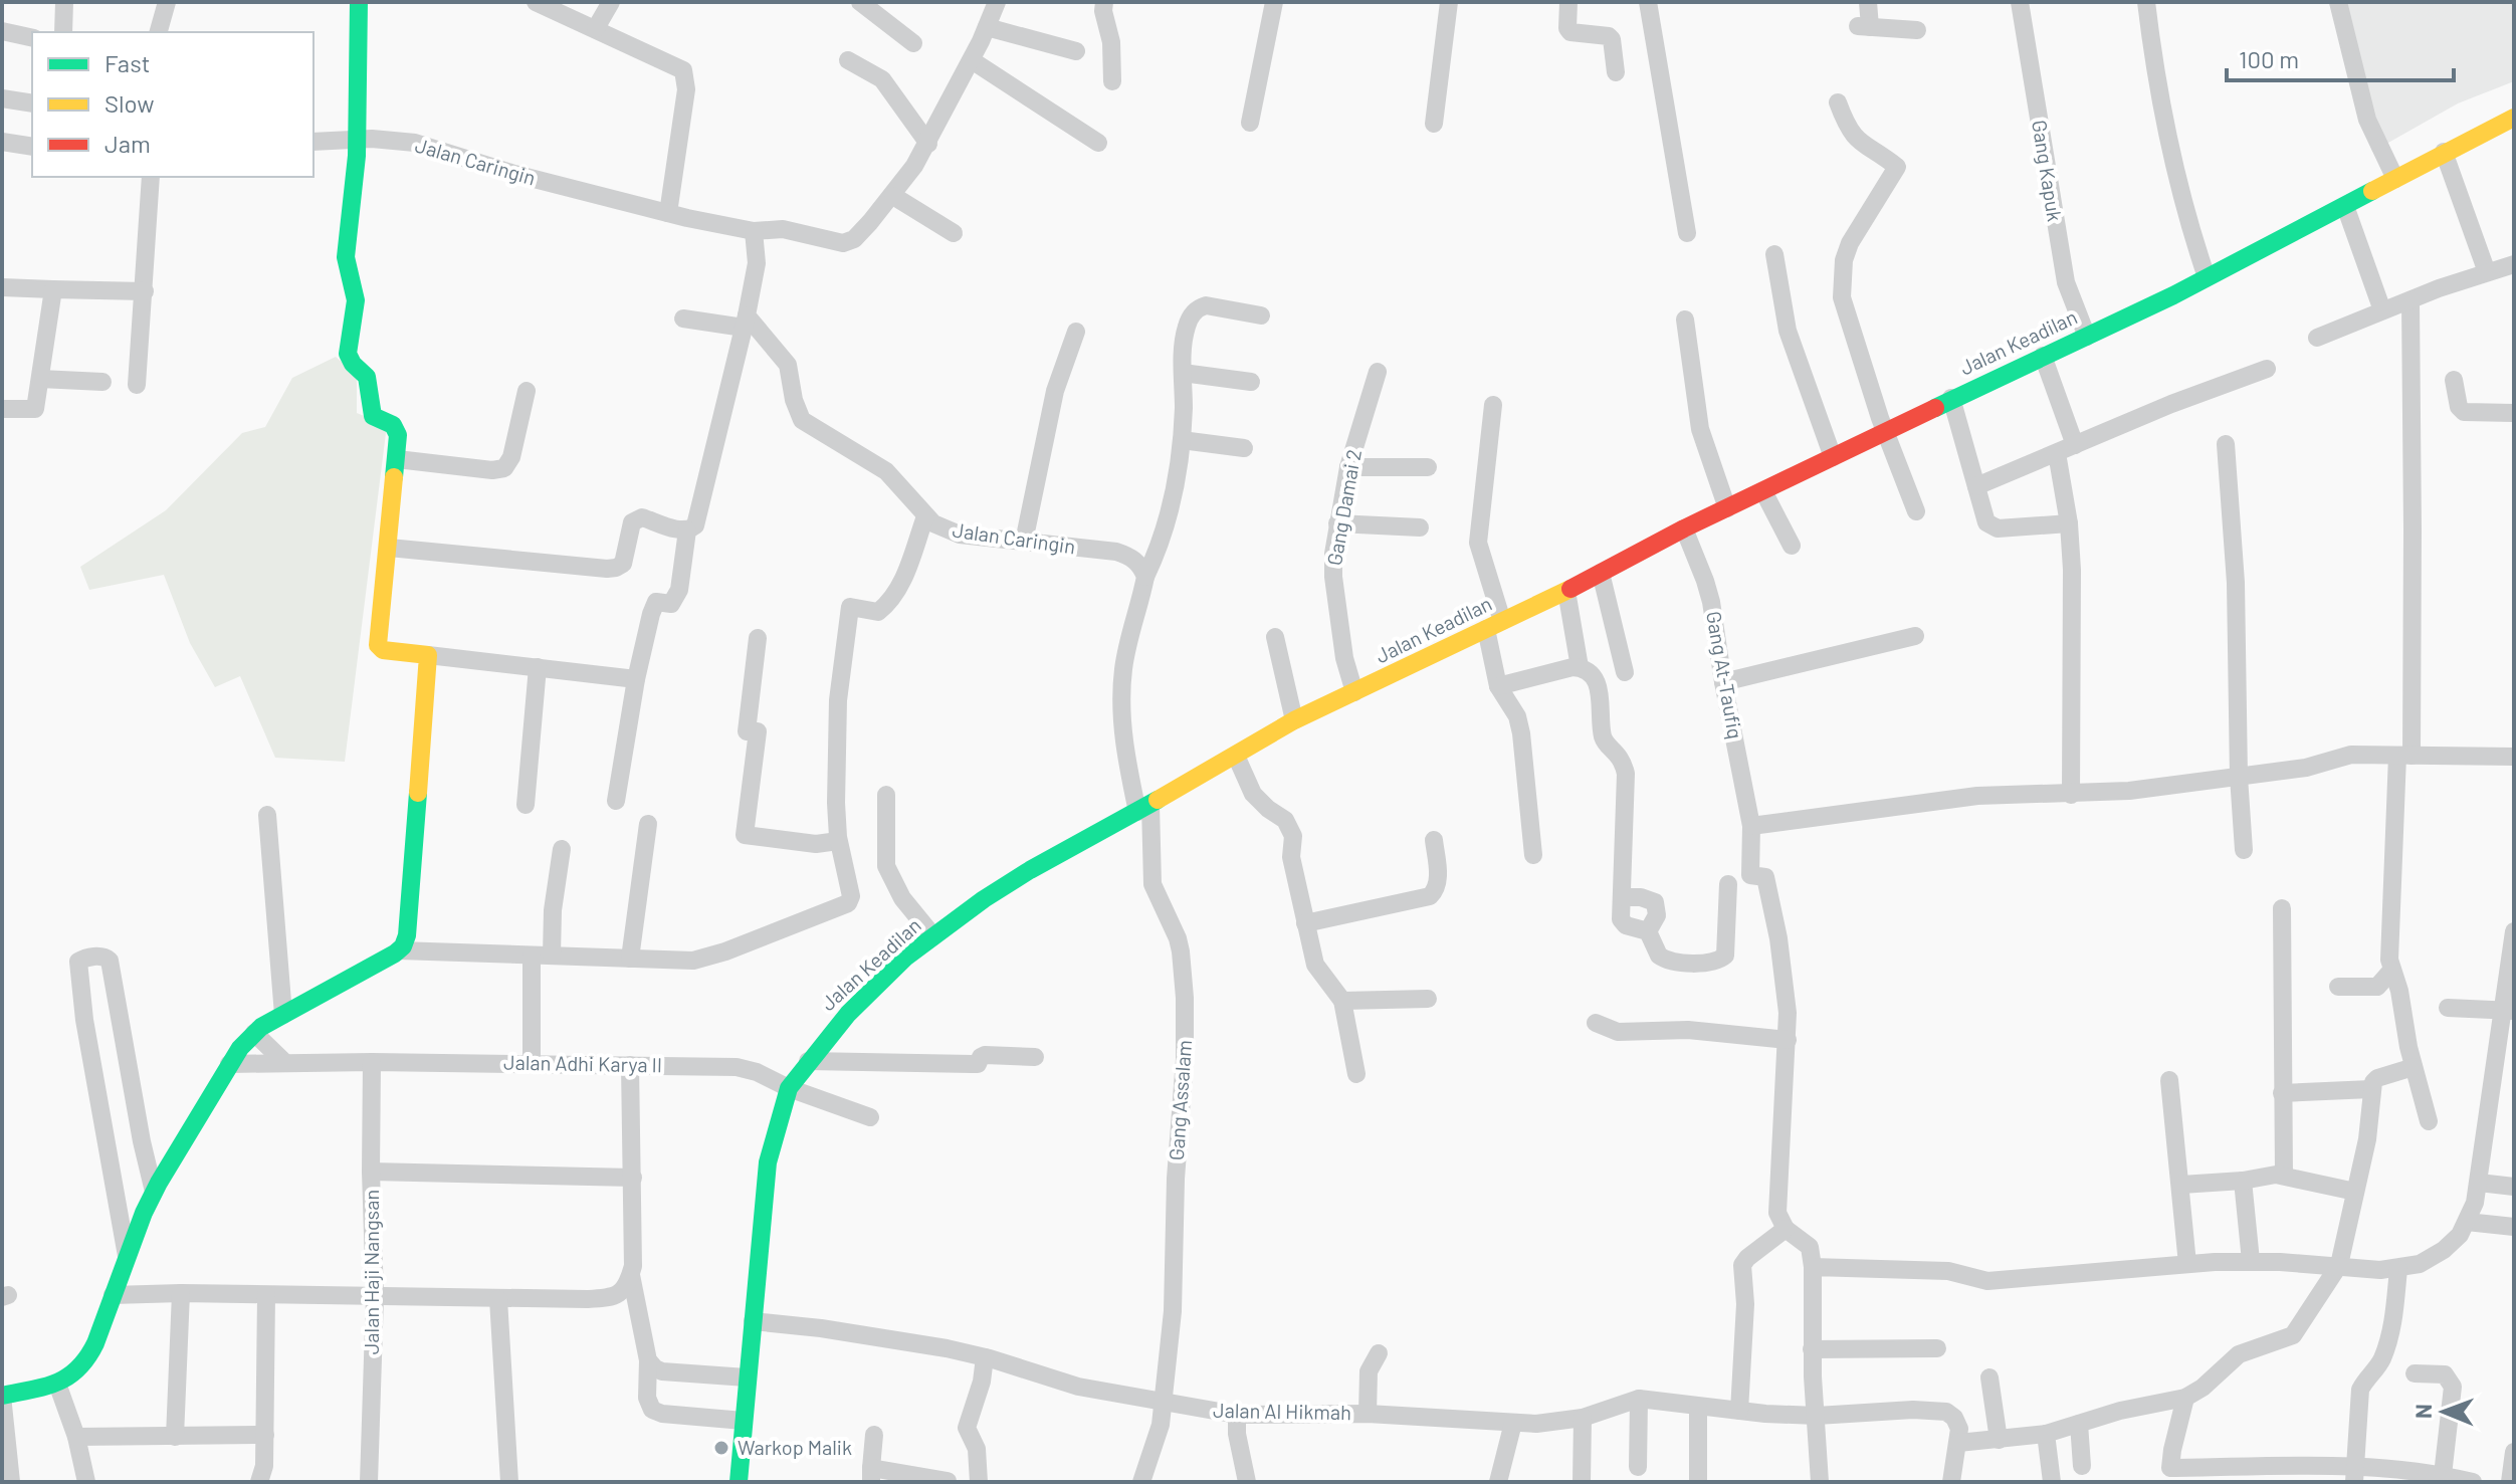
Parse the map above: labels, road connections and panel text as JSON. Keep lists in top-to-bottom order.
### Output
{
  "streets": {
    "main road": ["Jalan Keadilan"],
    "street": [
      "Jalan Caringin",
      "Gang Kapuk",
      "Gang Damai 2",
      "Gang At-Taufiq",
      "Jalan Adhi Karya II",
      "Gang Assalam",
      "Jalan Haji Nangsan",
      "Jalan Al Hikmah"
    ]
  },
  "crossings": [
    ["Gang Kapuk", "Jalan Keadilan"],
    ["Jalan Keadilan", "Gang Damai 2"],
    ["Jalan Keadilan", "Gang At-Taufiq"],
    ["Jalan Keadilan", "Jalan Adhi Karya II"],
    ["Jalan Keadilan", "Gang Assalam"],
    ["Jalan Keadilan", "Jalan Al Hikmah"],
    ["Jalan Adhi Karya II", "Jalan Haji Nangsan"],
    ["Gang Assalam", "Jalan Al Hikmah"]
  ],
  "places": ["Warkop Malik"],
  "legend": ["Fast", "Slow", "Jam"],
  "scale_bar": "100 m",
  "north": "left"
}
